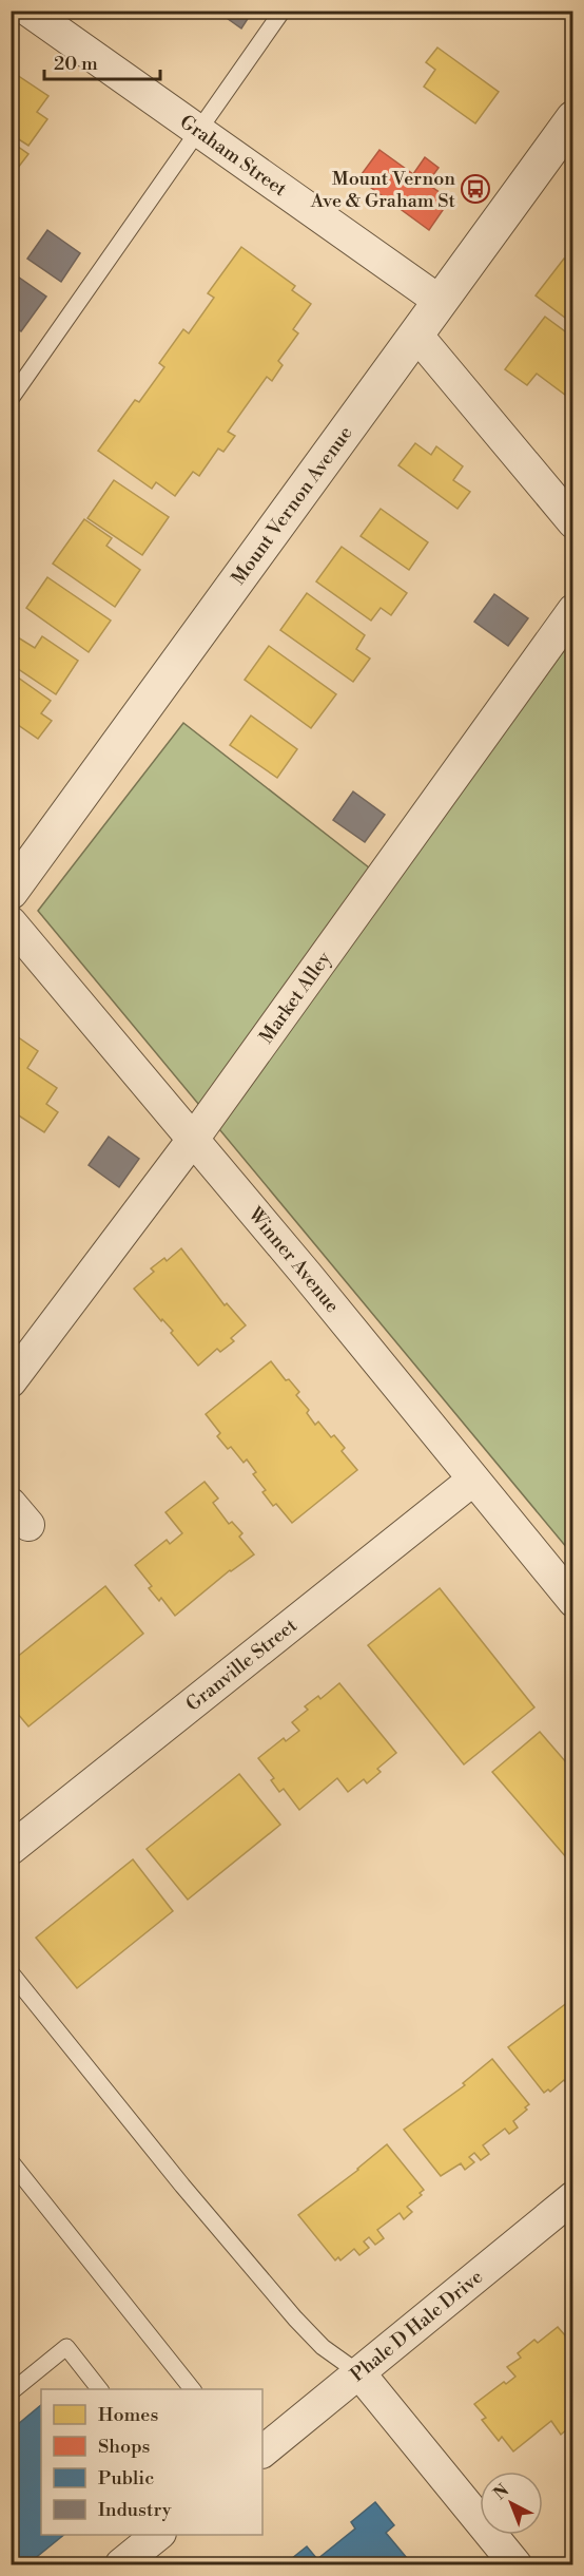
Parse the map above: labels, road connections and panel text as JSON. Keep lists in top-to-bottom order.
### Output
{
  "streets": {
    "street": [
      "Graham Street",
      "Mount Vernon Avenue",
      "Market Alley",
      "Winner Avenue",
      "Granville Street",
      "Phale D Hale Drive"
    ]
  },
  "crossings": [
    ["Graham Street", "Mount Vernon Avenue"],
    ["Market Alley", "Winner Avenue"],
    ["Winner Avenue", "Granville Street"]
  ],
  "places": {
    "bus stop": ["Mount Vernon Ave & Graham St"]
  },
  "legend": [
    "Homes",
    "Shops",
    "Public",
    "Industry"
  ],
  "scale_bar": "20 m",
  "north": "top left"
}
